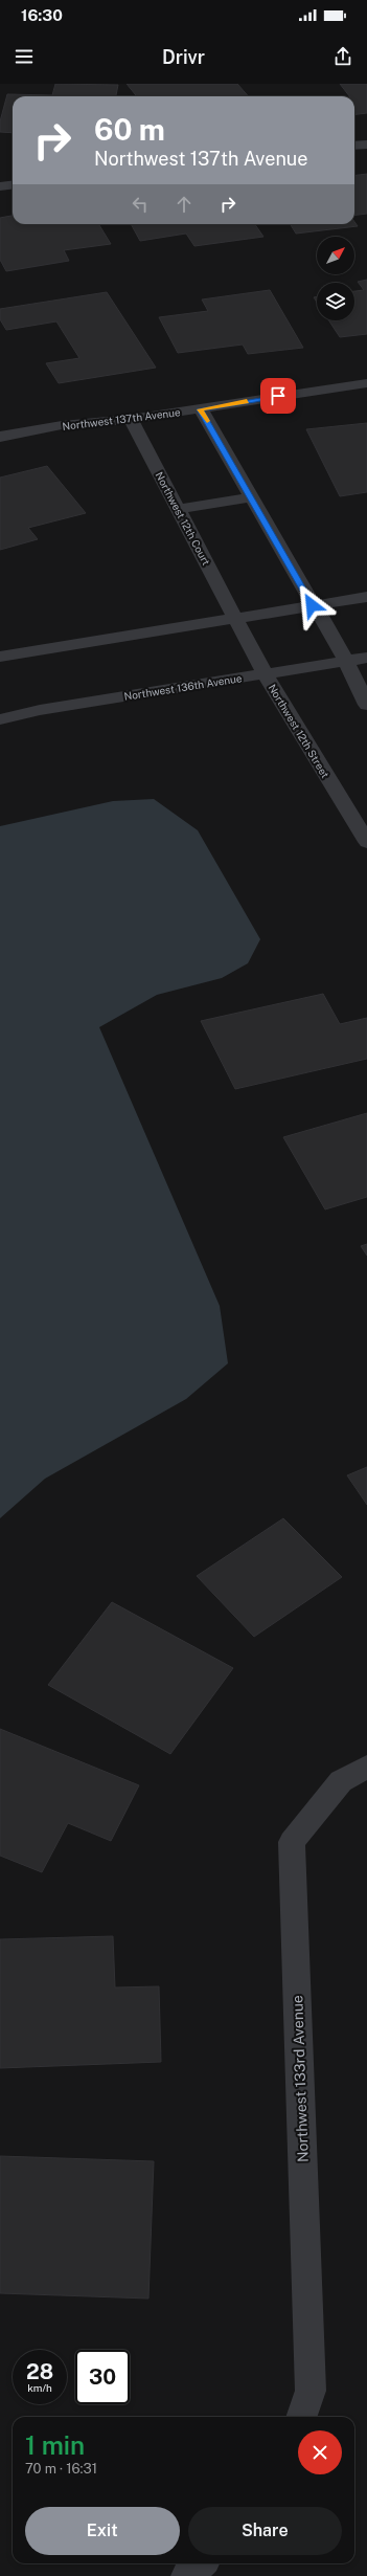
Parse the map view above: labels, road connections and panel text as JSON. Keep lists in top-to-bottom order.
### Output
{
  "streets": {
    "street": [
      "Northwest 137th Avenue",
      "Northwest 12th Court",
      "Northwest 136th Avenue",
      "Northwest 12th Street",
      "Northwest 133rd Avenue"
    ]
  },
  "crossings": [
    ["Northwest 137th Avenue", "Northwest 12th Court"],
    ["Northwest 12th Court", "Northwest 12th Street"],
    ["Northwest 136th Avenue", "Northwest 12th Street"]
  ],
  "north": "top right",
  "page": {
    "status": "16:30",
    "header": "Drivr",
    "turn": ["60 m", "Northwest 137th Avenue"],
    "speed": "28 km/h",
    "limit": "30",
    "heading": ["1 min", "70 m · 16:31"],
    "buttons": ["Exit", "Share"]
  }
}
